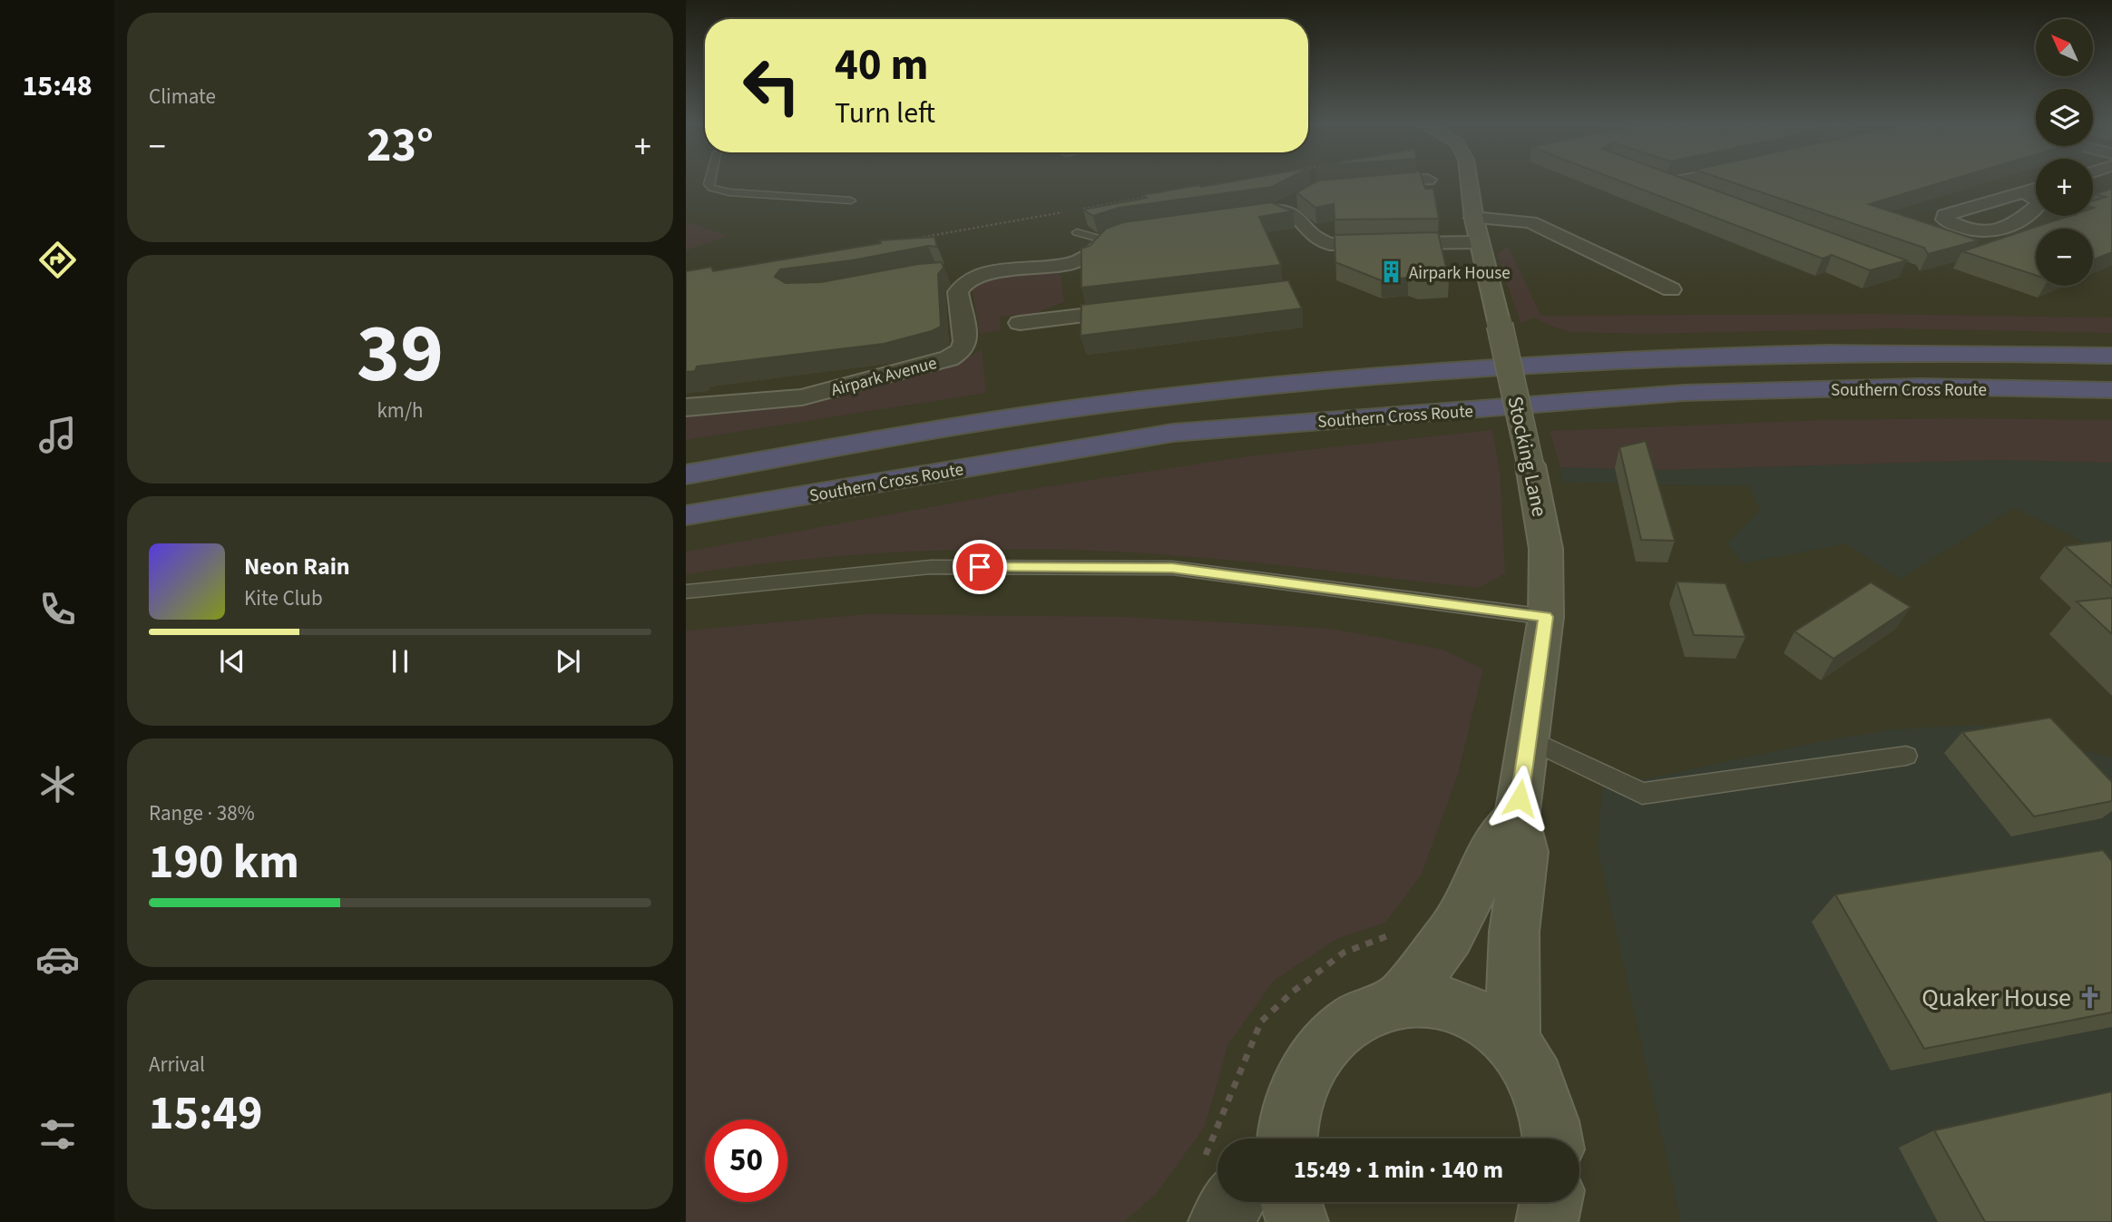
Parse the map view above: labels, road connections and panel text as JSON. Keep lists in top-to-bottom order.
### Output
{
  "streets": {
    "highway": ["Southern Cross Route"],
    "main road": ["Stocking Lane"],
    "street": ["Airpark Avenue"]
  },
  "places": {
    "building": ["Airpark House"],
    "church": ["Quaker House"]
  },
  "north": "top left",
  "page": {
    "tabs": "15:48",
    "tile": [
      "Climate",
      ["39", "km/h"],
      ["Range · 38%", "190 km"],
      ["Arrival", "15:49"]
    ],
    "map_buttons": ["+", "−"],
    "turn": ["40 m", "Turn left"],
    "heat": ["−", "23°", "+"],
    "song": ["Neon Rain", "Kite Club"],
    "limit": "50",
    "trip": "15:49 · 1 min · 140 m"
  }
}
